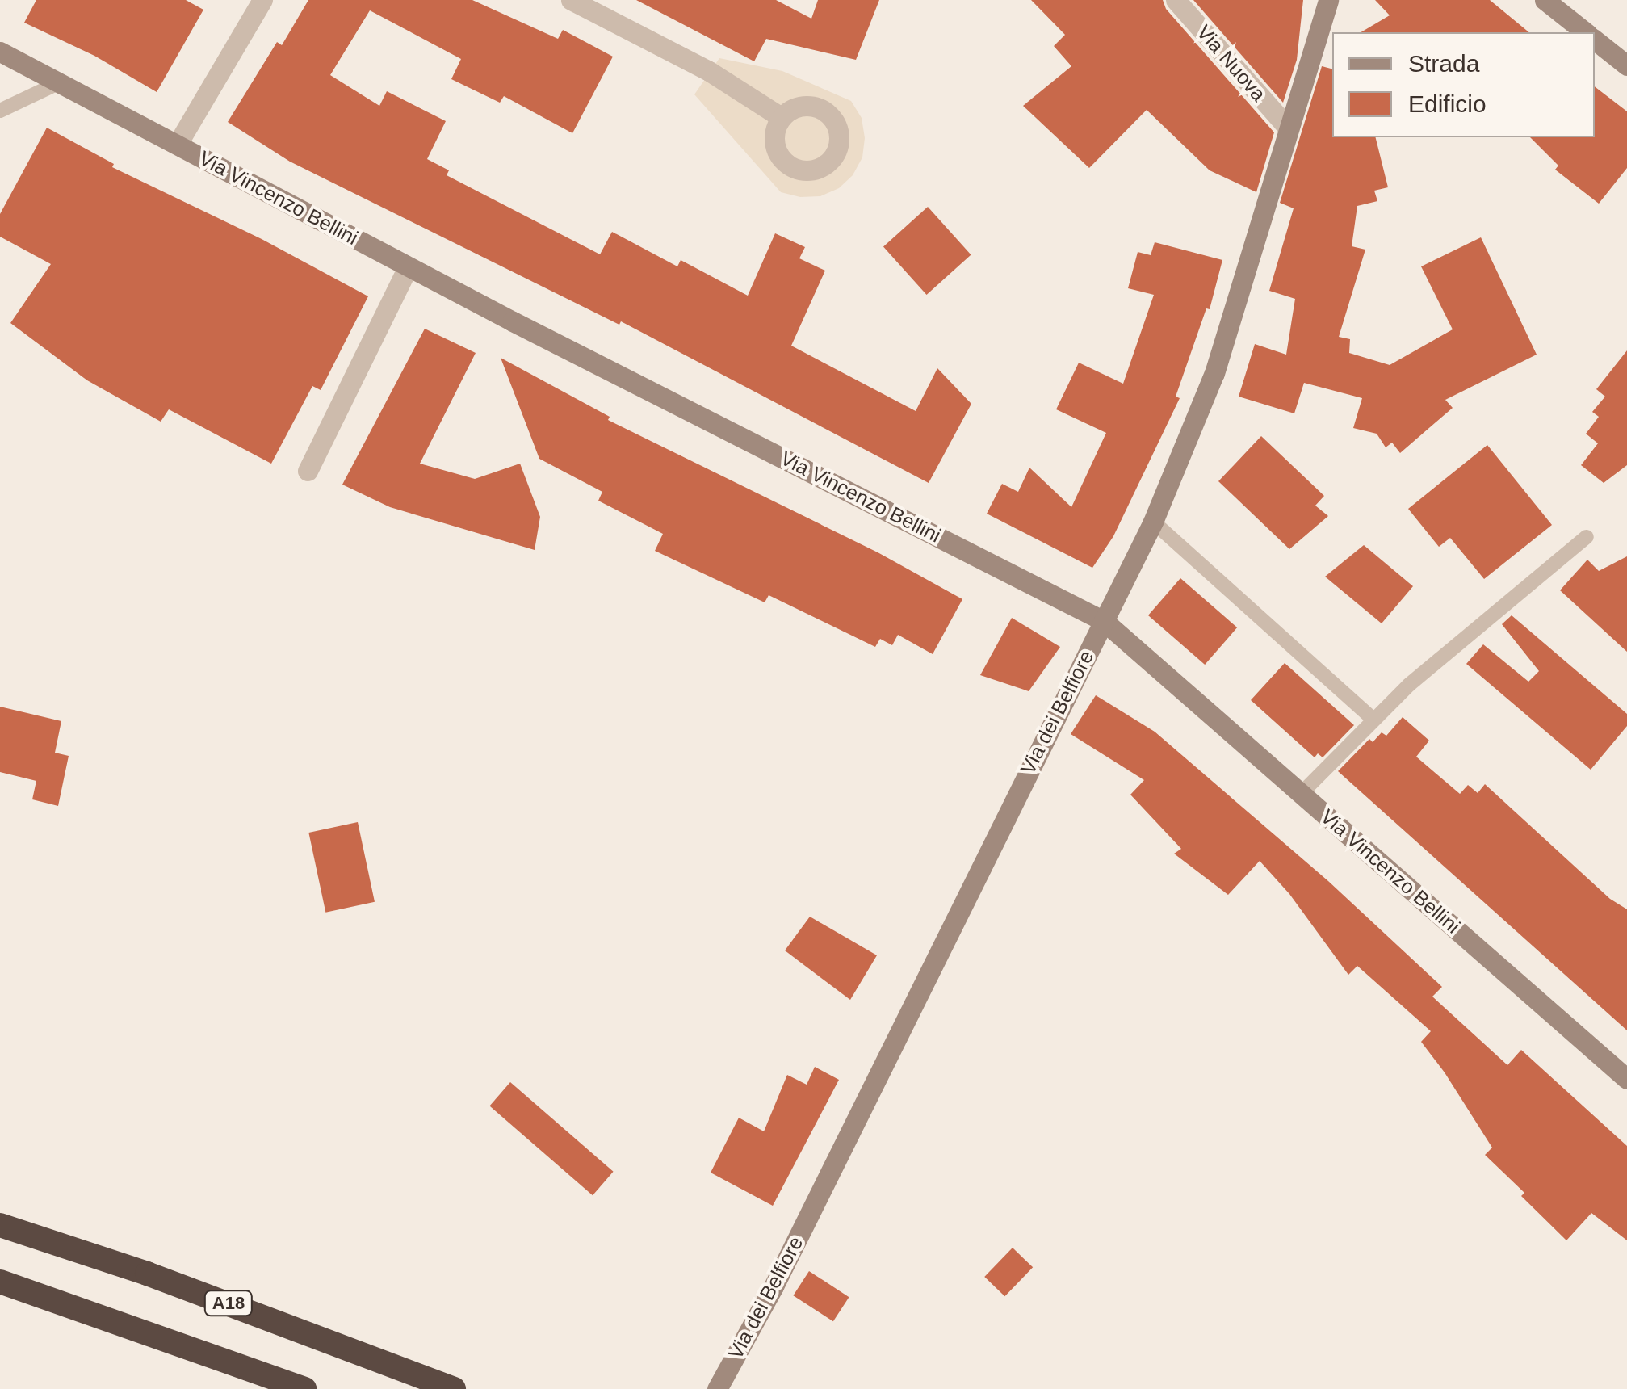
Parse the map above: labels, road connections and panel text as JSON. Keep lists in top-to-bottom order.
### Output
{
  "streets": {
    "highway": ["A18"],
    "street": ["Via Nuova", "Via Vincenzo Bellini", "Via dei Belfiore"]
  },
  "crossings": [
    ["Via Nuova", "Via dei Belfiore"],
    ["Via Vincenzo Bellini", "Via dei Belfiore"]
  ],
  "legend": ["Strada", "Edificio"]
}
